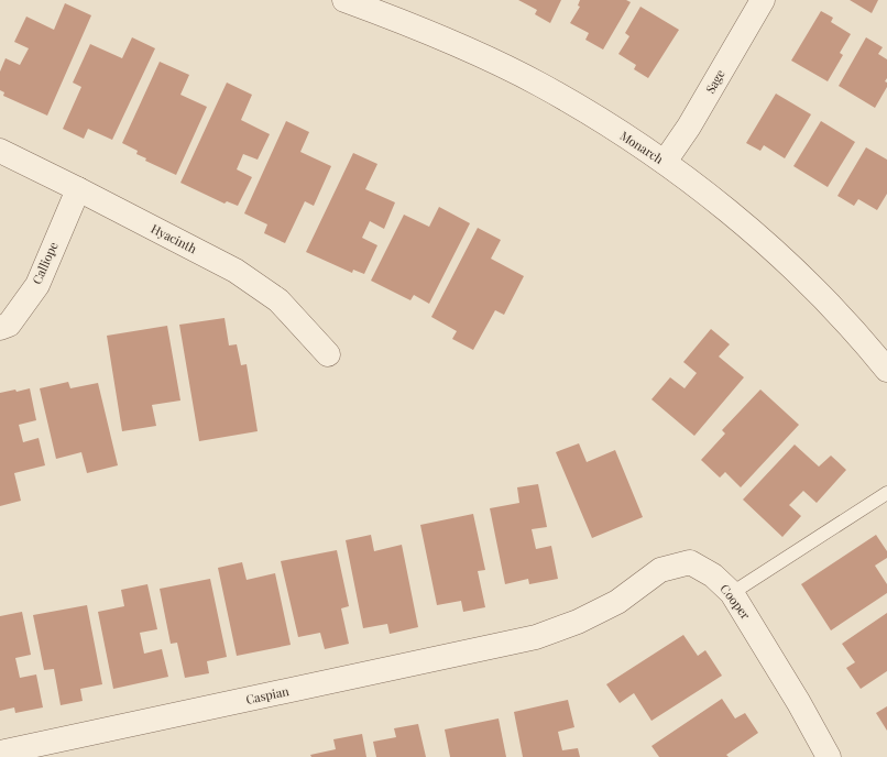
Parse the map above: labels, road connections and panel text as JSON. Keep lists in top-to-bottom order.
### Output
{
  "streets": {
    "street": [
      "Sage",
      "Monarch",
      "Hyacinth",
      "Calliope",
      "Cooper",
      "Caspian"
    ]
  },
  "crossings": [
    ["Sage", "Monarch"],
    ["Hyacinth", "Calliope"],
    ["Cooper", "Caspian"]
  ]
}
